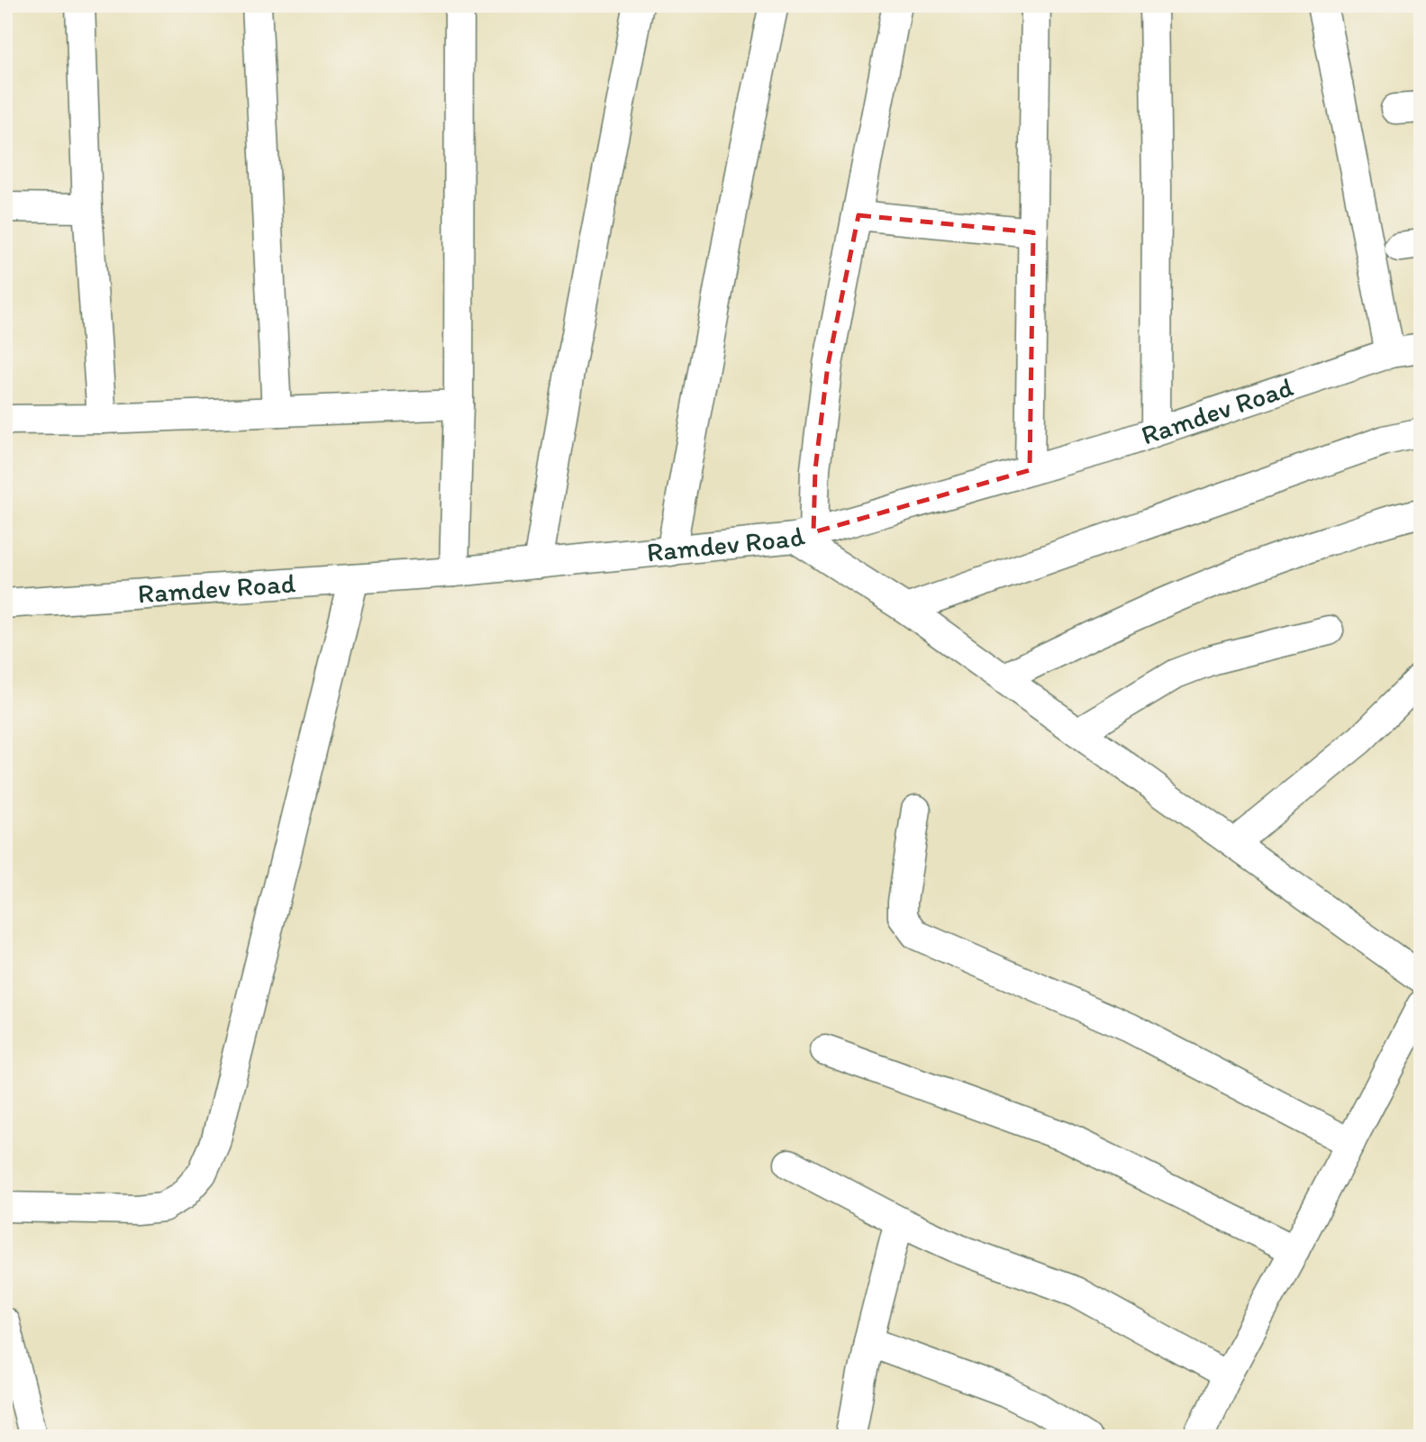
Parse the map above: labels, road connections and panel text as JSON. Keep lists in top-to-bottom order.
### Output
{
  "streets": {
    "street": ["Ramdev Road"]
  }
}
